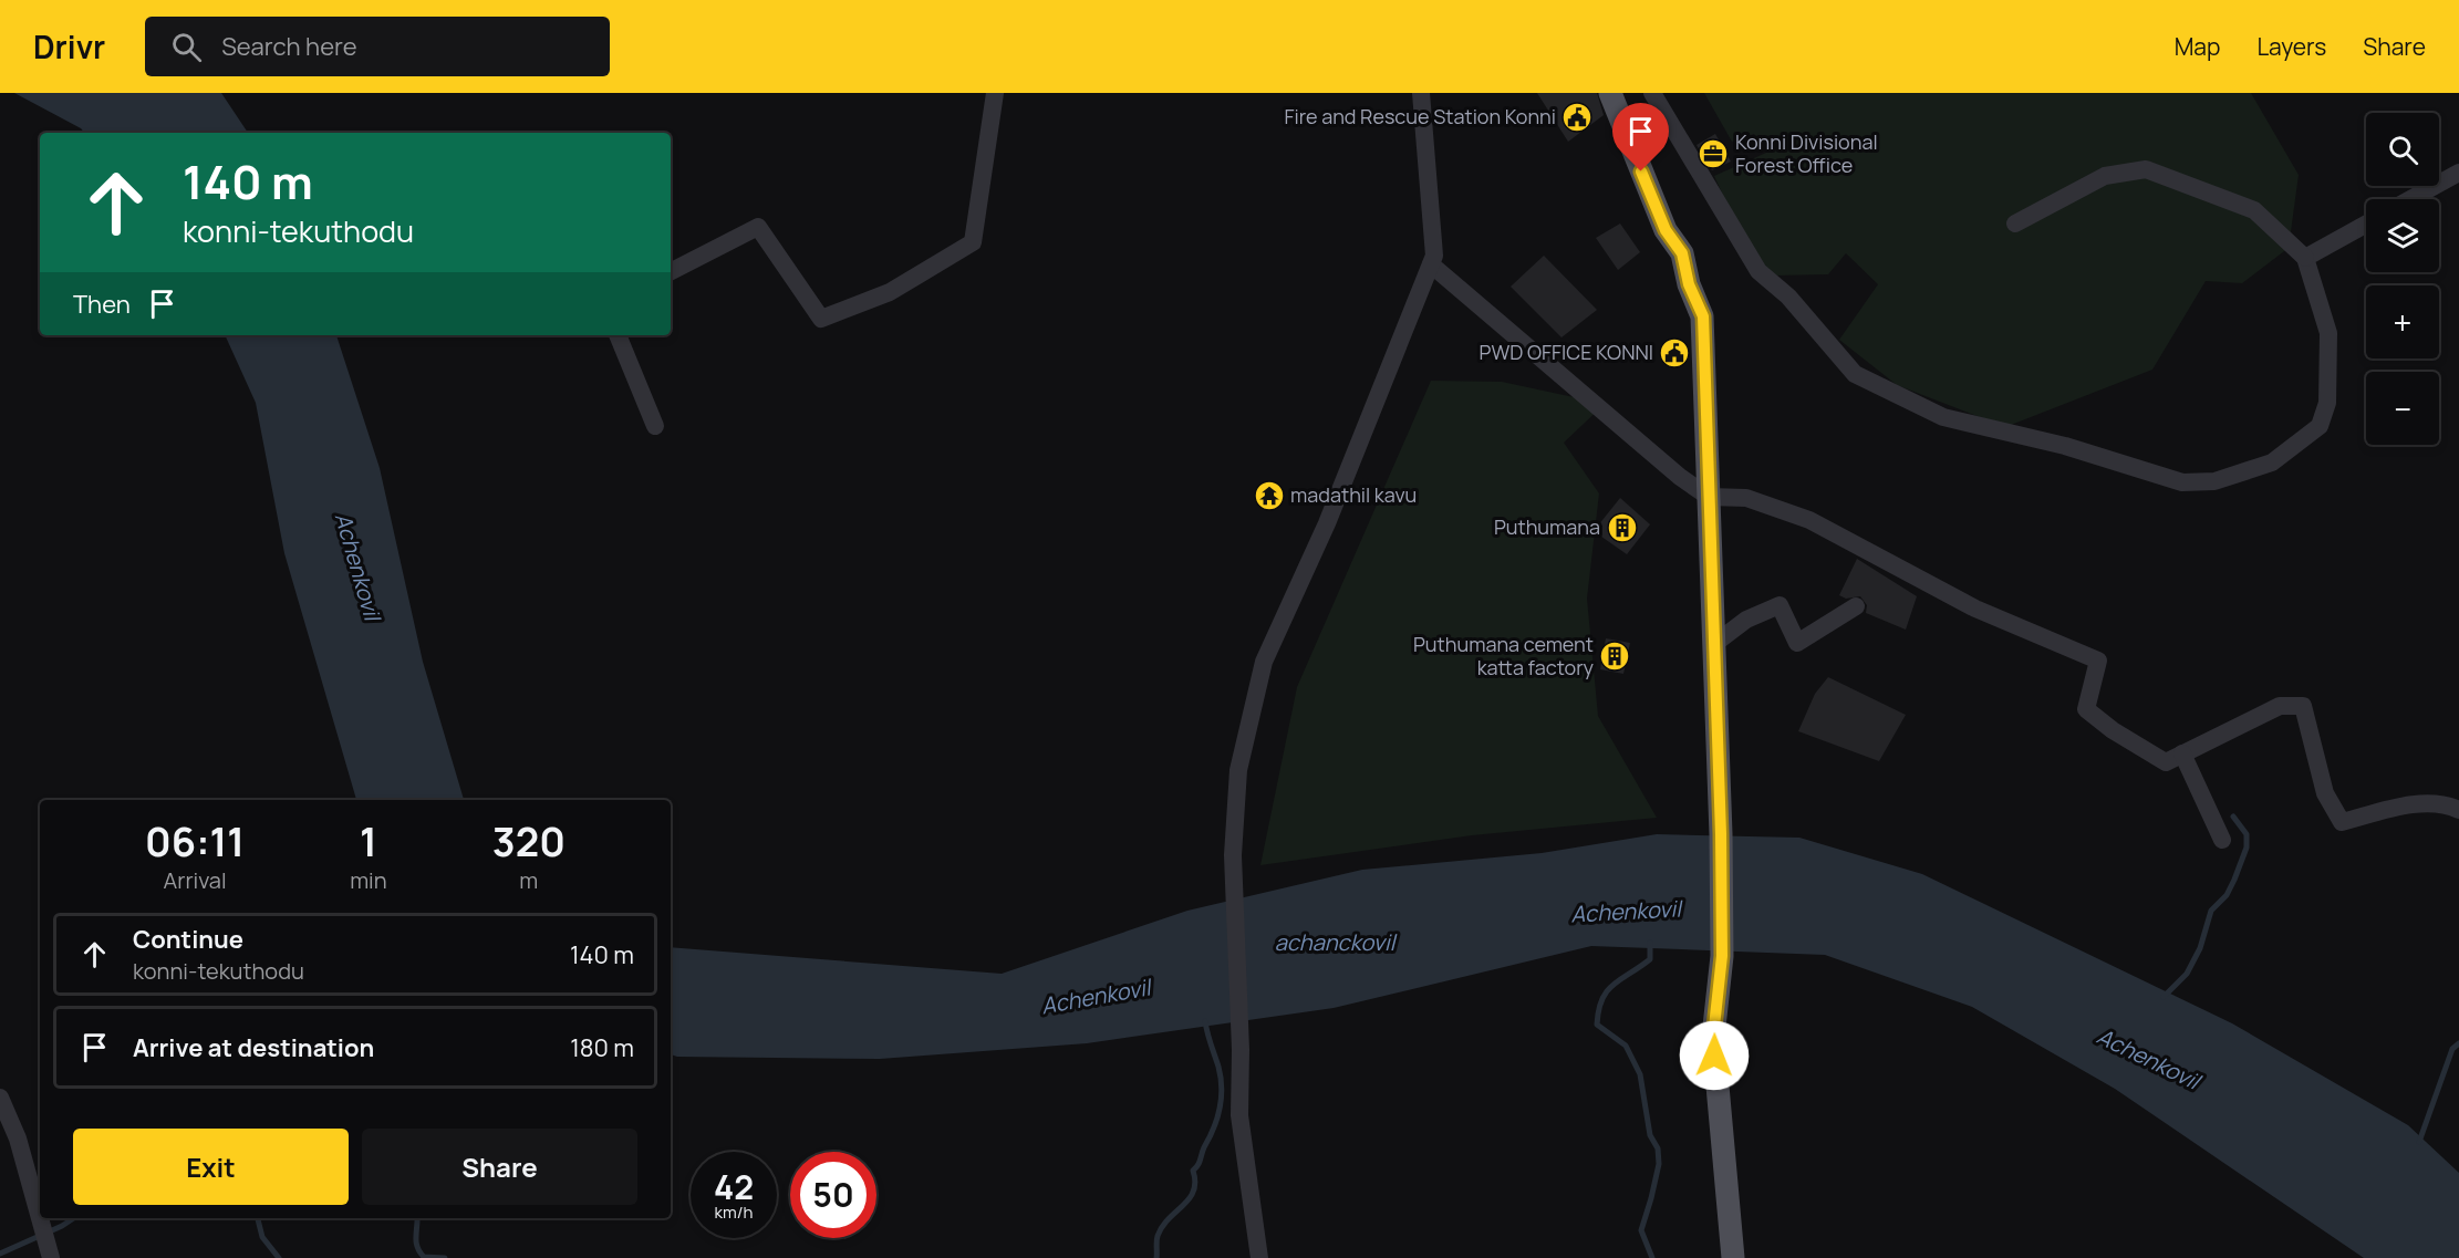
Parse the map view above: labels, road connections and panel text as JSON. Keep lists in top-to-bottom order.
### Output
{
  "water": ["Achenkovil", "achanckovil"],
  "places": {
    "public building": ["Fire and Rescue Station Konni", "PWD OFFICE KONNI"],
    "office": ["Konni Divisional Forest Office"],
    "temple": ["madathil kavu"],
    "building": ["Puthumana", "Puthumana cement katta factory"]
  },
  "page": {
    "header": "Drivr",
    "search": "Search here",
    "nav": ["Map", "Layers", "Share"],
    "map_buttons": ["+", "−"],
    "turn": ["140 m", "konni-tekuthodu"],
    "then": "Then",
    "eta": [
      "06:11",
      "Arrival",
      "1",
      "min",
      "320",
      "m"
    ],
    "list": [
      {
        "name": "Continue",
        "note": "konni-tekuthodu",
        "value": "140 m"
      },
      {
        "name": "Arrive at destination",
        "value": "180 m"
      }
    ],
    "buttons": ["Exit", "Share"],
    "speed": "42 km/h",
    "limit": "50"
  }
}
